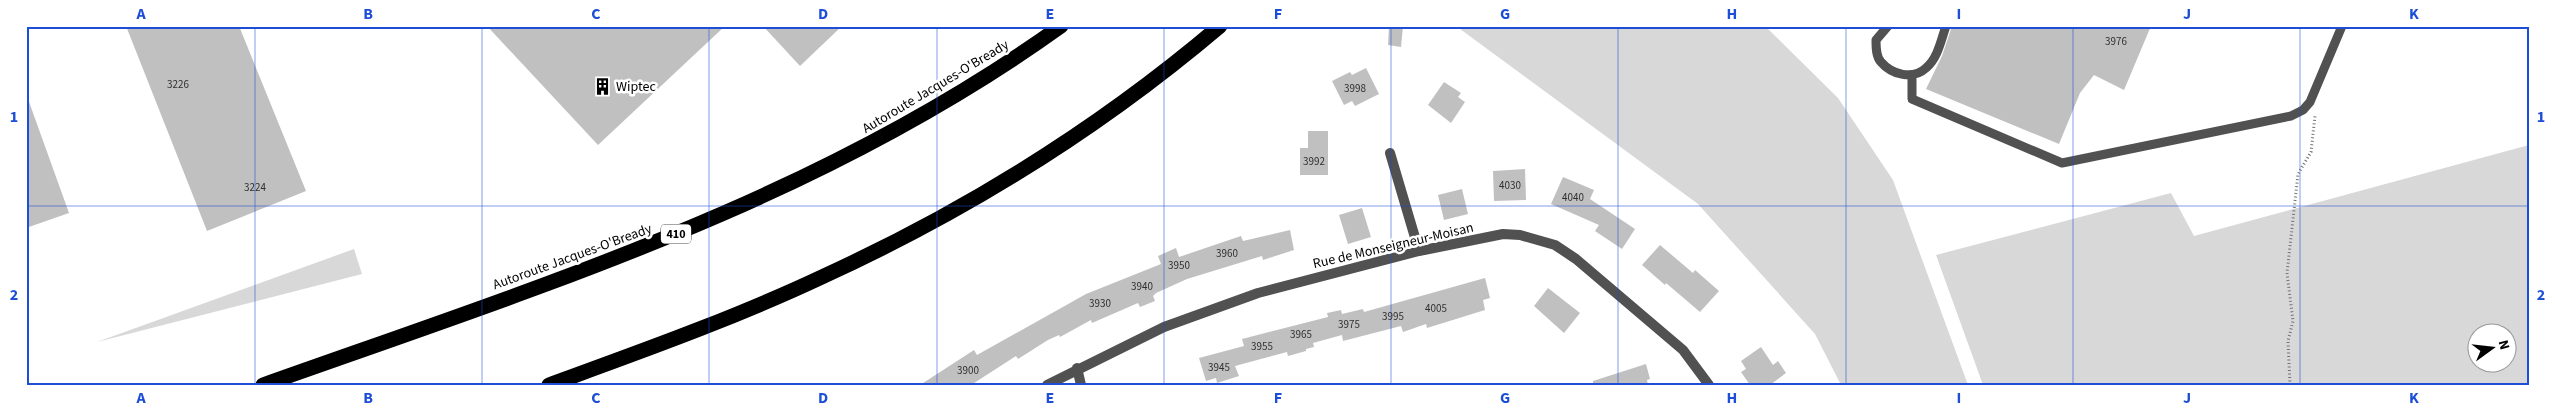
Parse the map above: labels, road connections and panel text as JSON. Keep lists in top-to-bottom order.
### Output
{
  "streets": {
    "highway": ["Autoroute Jacques-O'Bready", "410"],
    "street": ["Rue de Monseigneur-Moisan"]
  },
  "places": {
    "building": ["Wiptec"]
  },
  "house_numbers": [
    "3976",
    "3226",
    "3998",
    "3992",
    "4030",
    "3224",
    "4040",
    "3960",
    "3950",
    "3940",
    "3930",
    "4005",
    "3995",
    "3975",
    "3965",
    "3955",
    "3945",
    "3900"
  ],
  "north": "right",
  "grid": {
    "columns": [
      "A",
      "B",
      "C",
      "D",
      "E",
      "F",
      "G",
      "H",
      "I",
      "J",
      "K"
    ],
    "rows": ["1", "2"]
  }
}
